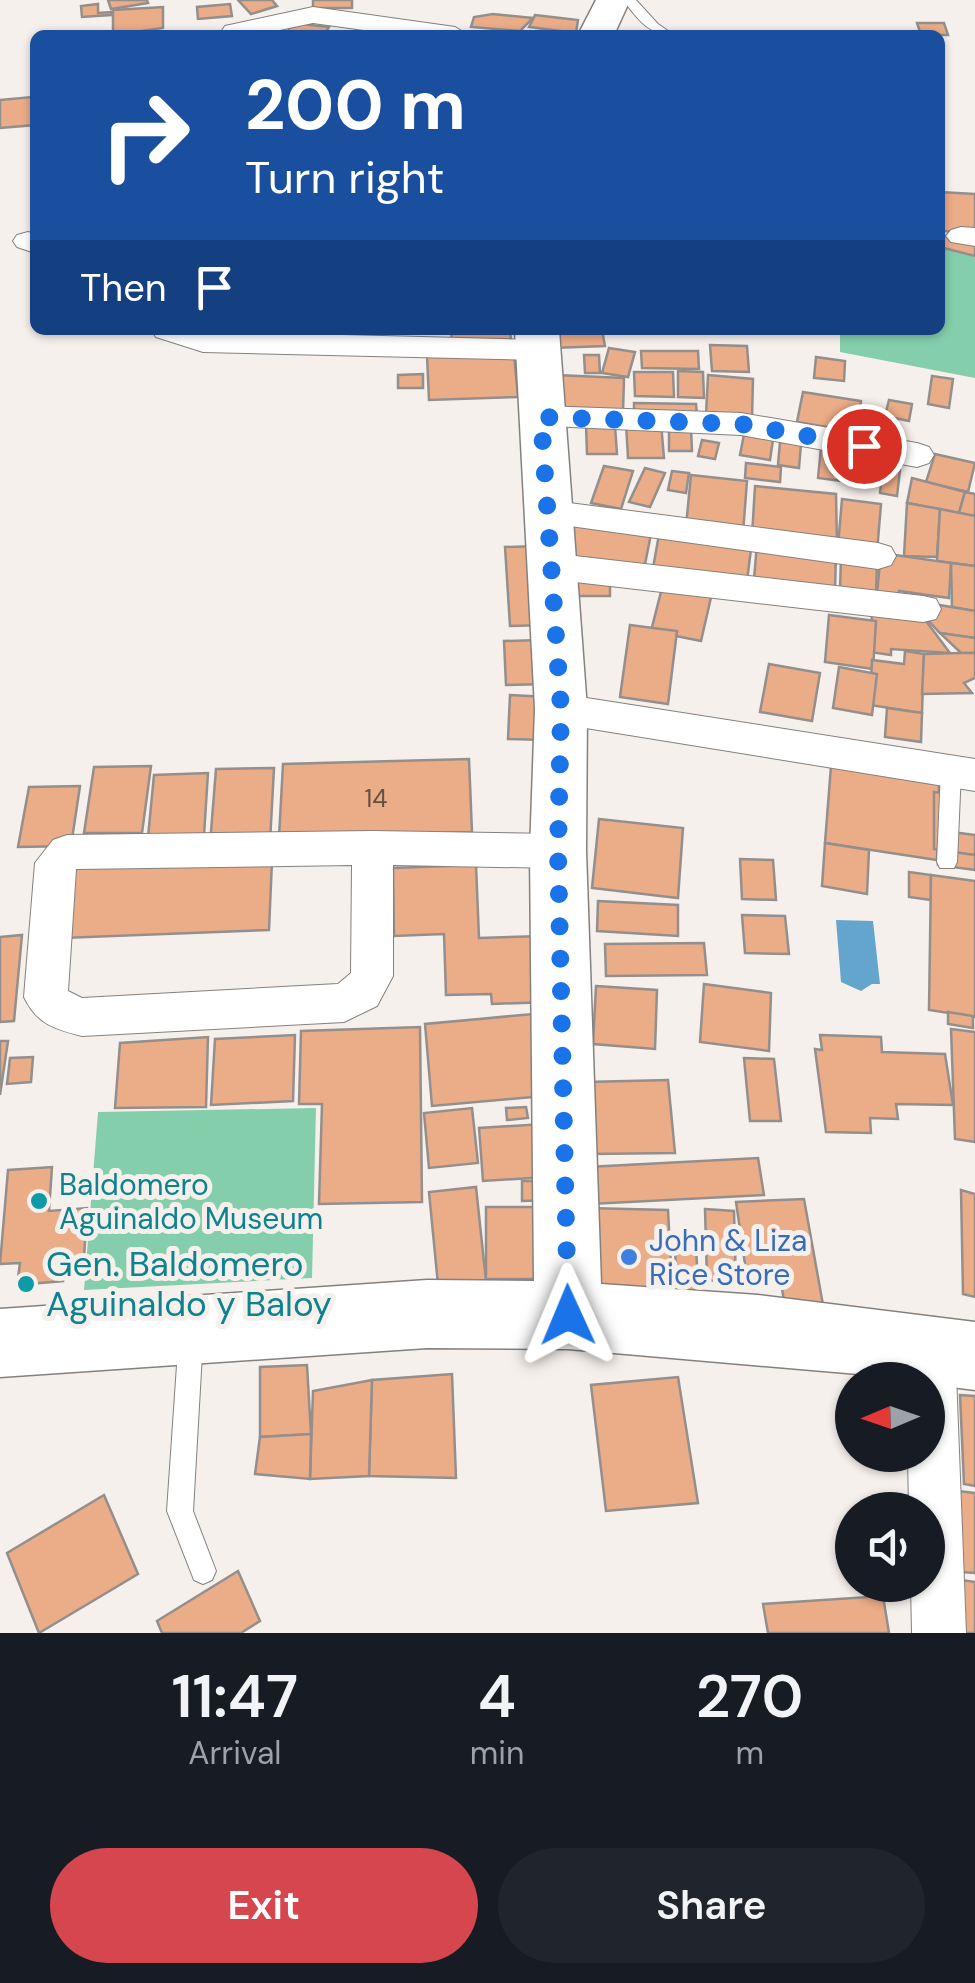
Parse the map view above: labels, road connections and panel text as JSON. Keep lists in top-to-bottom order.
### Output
{
  "places": ["Baldomero Aguinaldo Museum", "John & Liza Rice Store", "Gen. Baldomero Aguinaldo y Baloy"],
  "house_numbers": ["14"],
  "north": "left",
  "page": {
    "turn": ["200 m", "Turn right"],
    "then": "Then",
    "eta": [
      "11:47",
      "Arrival",
      "4",
      "min",
      "270",
      "m"
    ],
    "buttons": ["Exit", "Share"]
  }
}
